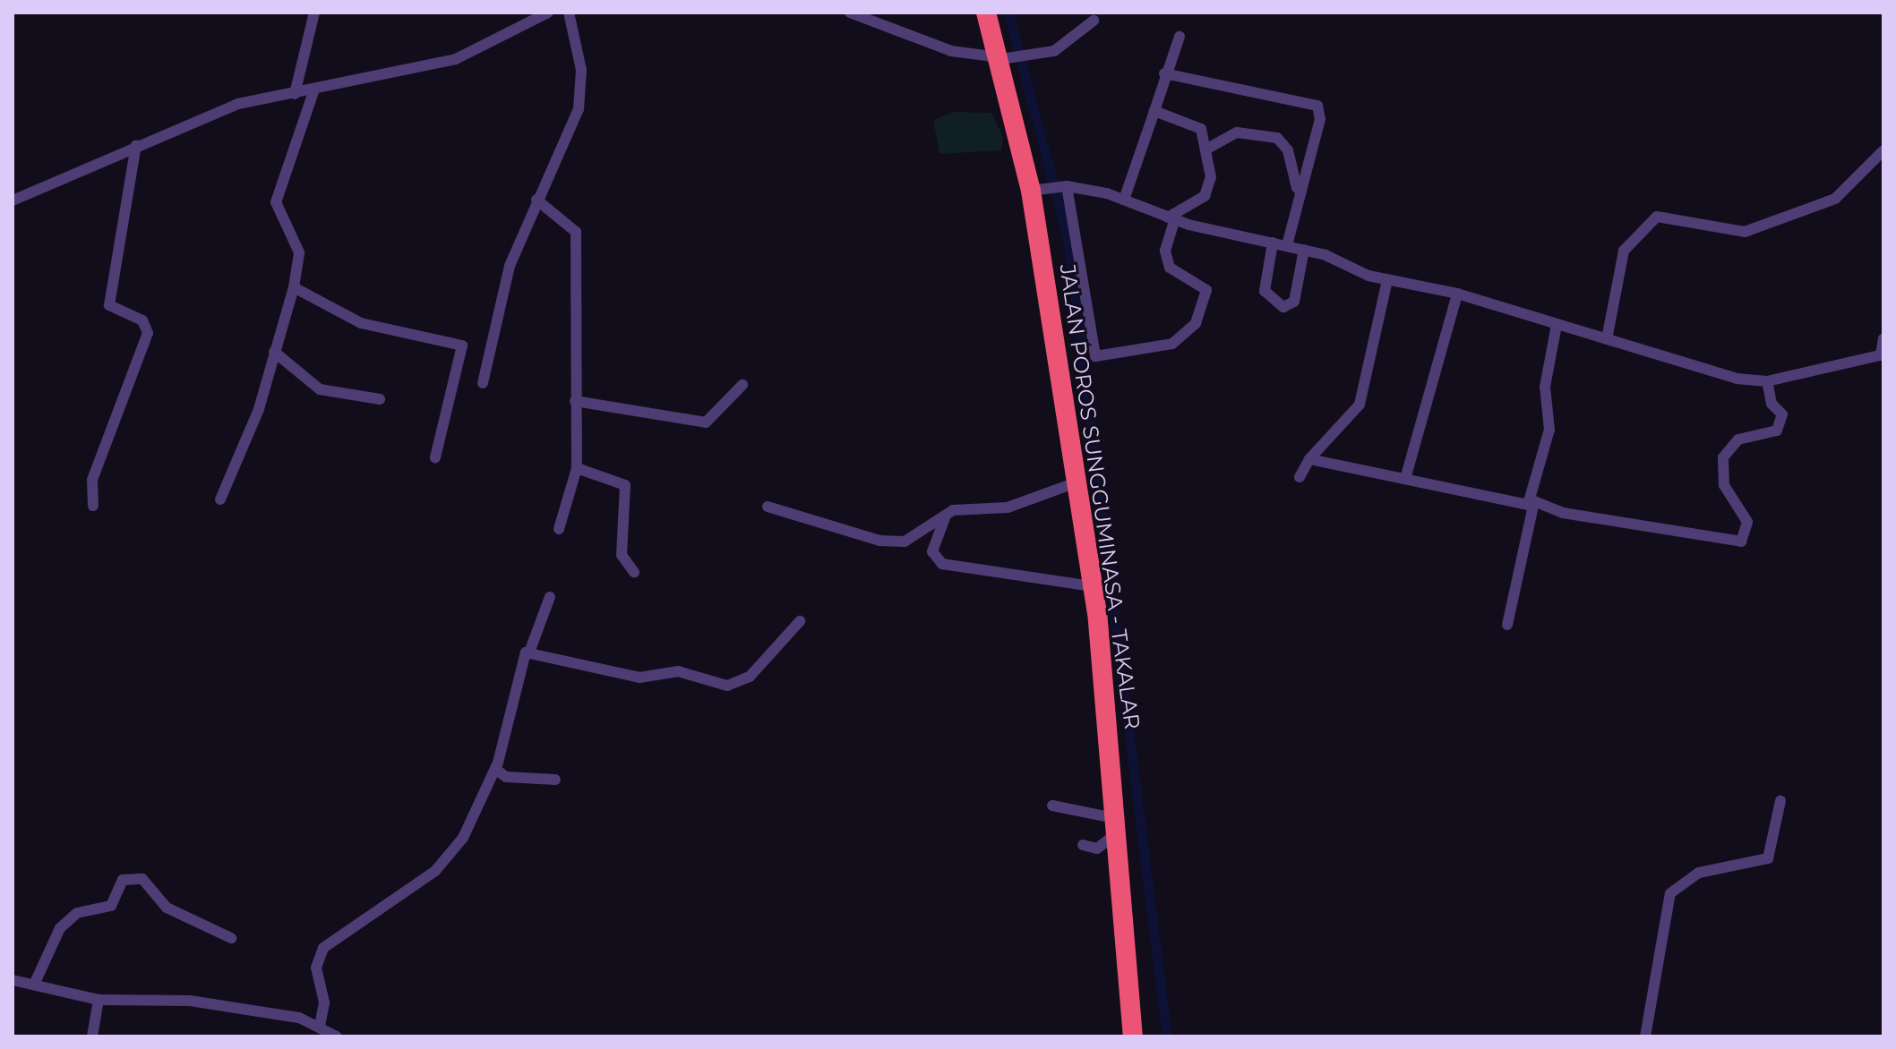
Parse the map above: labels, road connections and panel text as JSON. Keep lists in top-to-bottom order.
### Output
{
  "streets": {
    "highway": ["JALAN POROS SUNGGUMINASA - TAKALAR"]
  }
}
